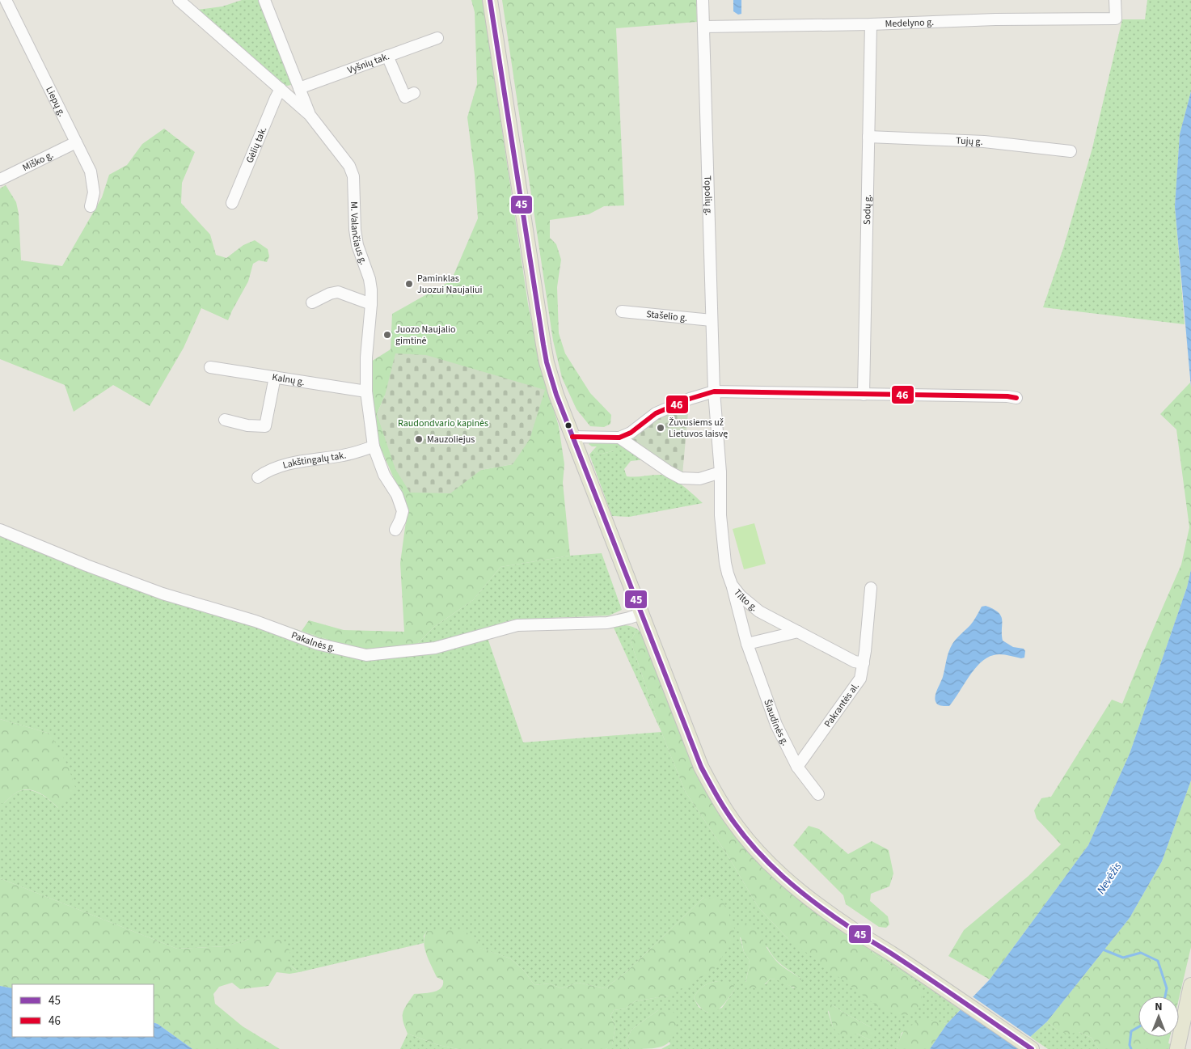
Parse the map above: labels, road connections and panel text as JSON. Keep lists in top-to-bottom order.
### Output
{
  "streets": {
    "street": [
      "Medelyno g.",
      "Vyšnių tak.",
      "Liepų g.",
      "Tujų g.",
      "Gėlių tak.",
      "Miško g.",
      "Topolių g.",
      "Sodų g.",
      "M. Valančiaus g.",
      "Stašelio g.",
      "Kalnų g.",
      "Lakštingalų tak.",
      "Tilto g.",
      "Pakalnės g.",
      "Pakrantės al.",
      "Šiaudinės g."
    ]
  },
  "crossings": [
    ["Medelyno g.", "Topolių g."],
    ["Medelyno g.", "Sodų g."],
    ["Liepų g.", "Miško g."],
    ["Tujų g.", "Sodų g."],
    ["Gėlių tak.", "M. Valančiaus g."],
    ["Topolių g.", "Stašelio g."],
    ["Topolių g.", "Tilto g."],
    ["M. Valančiaus g.", "Kalnų g."],
    ["M. Valančiaus g.", "Lakštingalų tak."],
    ["Tilto g.", "Pakrantės al."],
    ["Tilto g.", "Šiaudinės g."],
    ["Pakrantės al.", "Šiaudinės g."]
  ],
  "water": ["Nevėžis"],
  "parks": ["Raudondvario kapinės"],
  "places": [
    "Paminklas Juozui Naujaliui",
    "Juozo Naujalio gimtinė",
    "Žuvusiems už Lietuvos laisvę",
    "Mauzoliejus"
  ],
  "lines": ["transit line 45", "transit line 46"],
  "legend": ["45", "46"],
  "north": "top"
}
